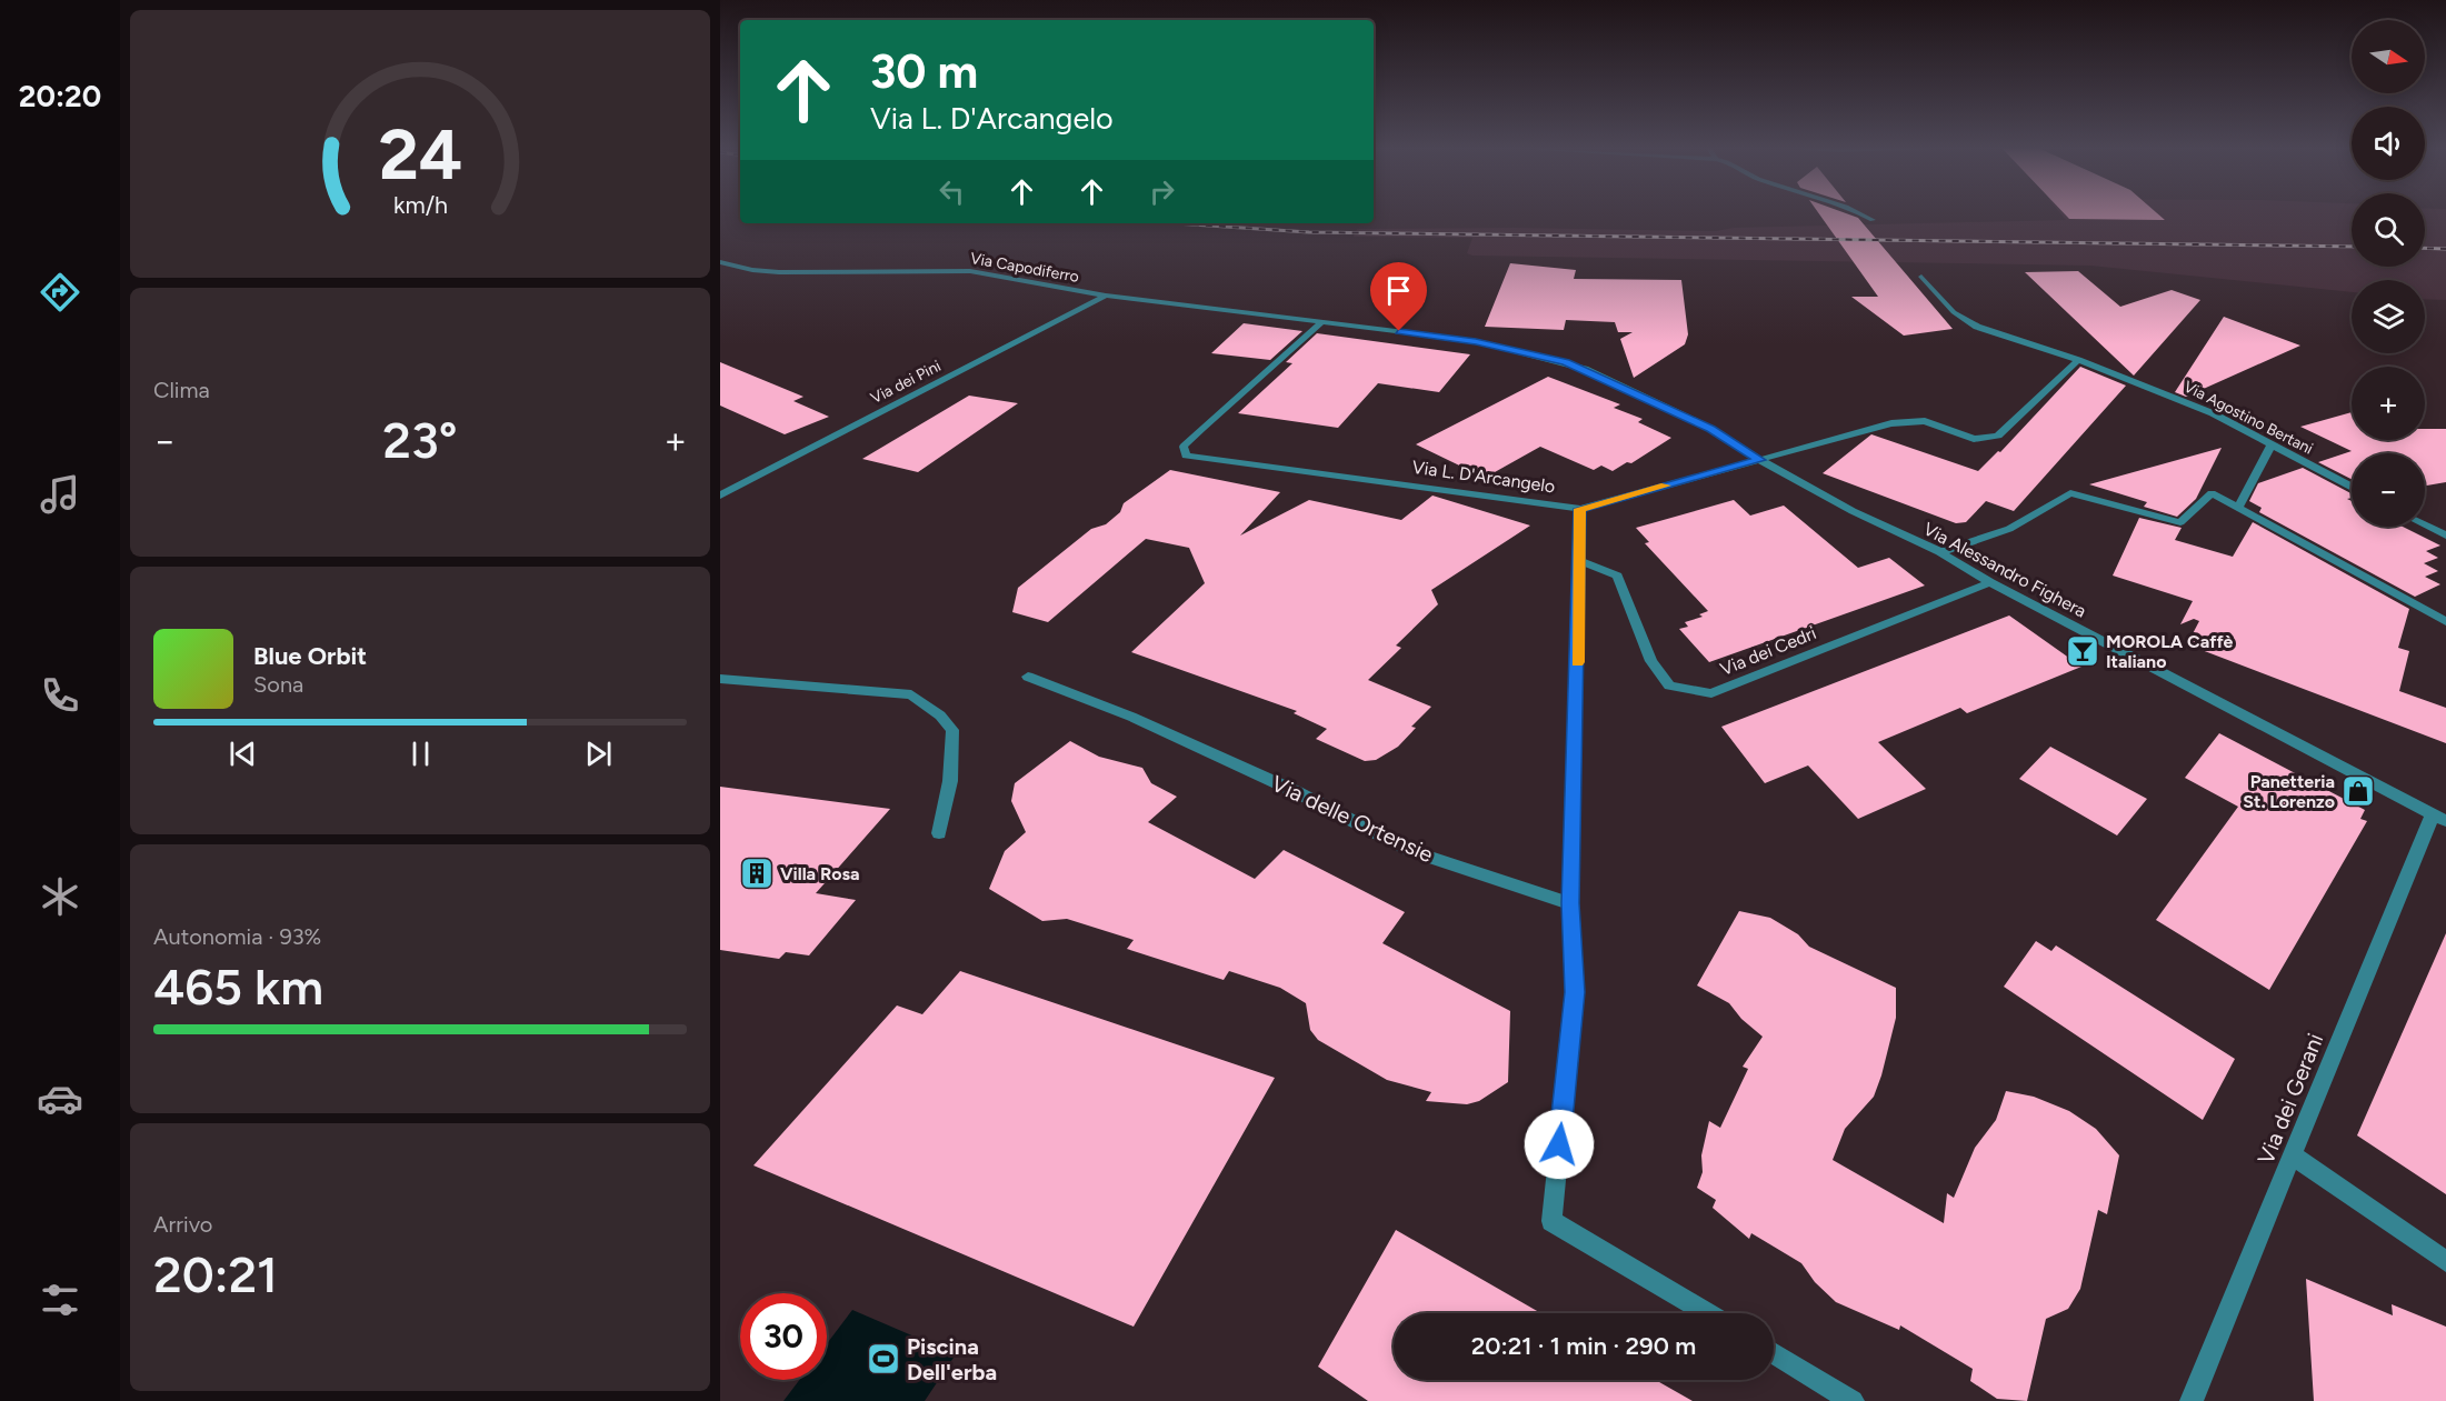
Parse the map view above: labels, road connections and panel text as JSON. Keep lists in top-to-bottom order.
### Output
{
  "streets": {
    "street": [
      "Via Capodiferro",
      "Via dei Pini",
      "Via Agostino Bertani",
      "Via L. D'Arcangelo",
      "Via Alessandro Fighera",
      "Via dei Cedri",
      "Via delle Ortensie",
      "Via dei Gerani"
    ]
  },
  "crossings": [
    ["Via Capodiferro", "Via dei Pini"],
    ["Via Capodiferro", "Via L. D'Arcangelo"],
    ["Via Capodiferro", "Via Alessandro Fighera"],
    ["Via L. D'Arcangelo", "Via Alessandro Fighera"],
    ["Via Alessandro Fighera", "Via dei Cedri"],
    ["Via Alessandro Fighera", "Via dei Gerani"]
  ],
  "places": {
    "bar": ["MOROLA Caffè Italiano"],
    "shop": ["Panetteria St. Lorenzo"],
    "building": ["Villa Rosa"],
    "sports": ["Piscina Dell'erba"]
  },
  "north": "right",
  "page": {
    "tabs": "20:20",
    "map_buttons": ["+", "−"],
    "turn": ["30 m", "Via L. D'Arcangelo"],
    "tile": [
      "Clima",
      ["Autonomia · 93%", "465 km"],
      ["Arrivo", "20:21"]
    ],
    "heat": ["−", "23°", "+"],
    "song": ["Blue Orbit", "Sona"],
    "limit": "30",
    "trip": "20:21 · 1 min · 290 m",
    "gauge": ["24", "km/h"]
  }
}
